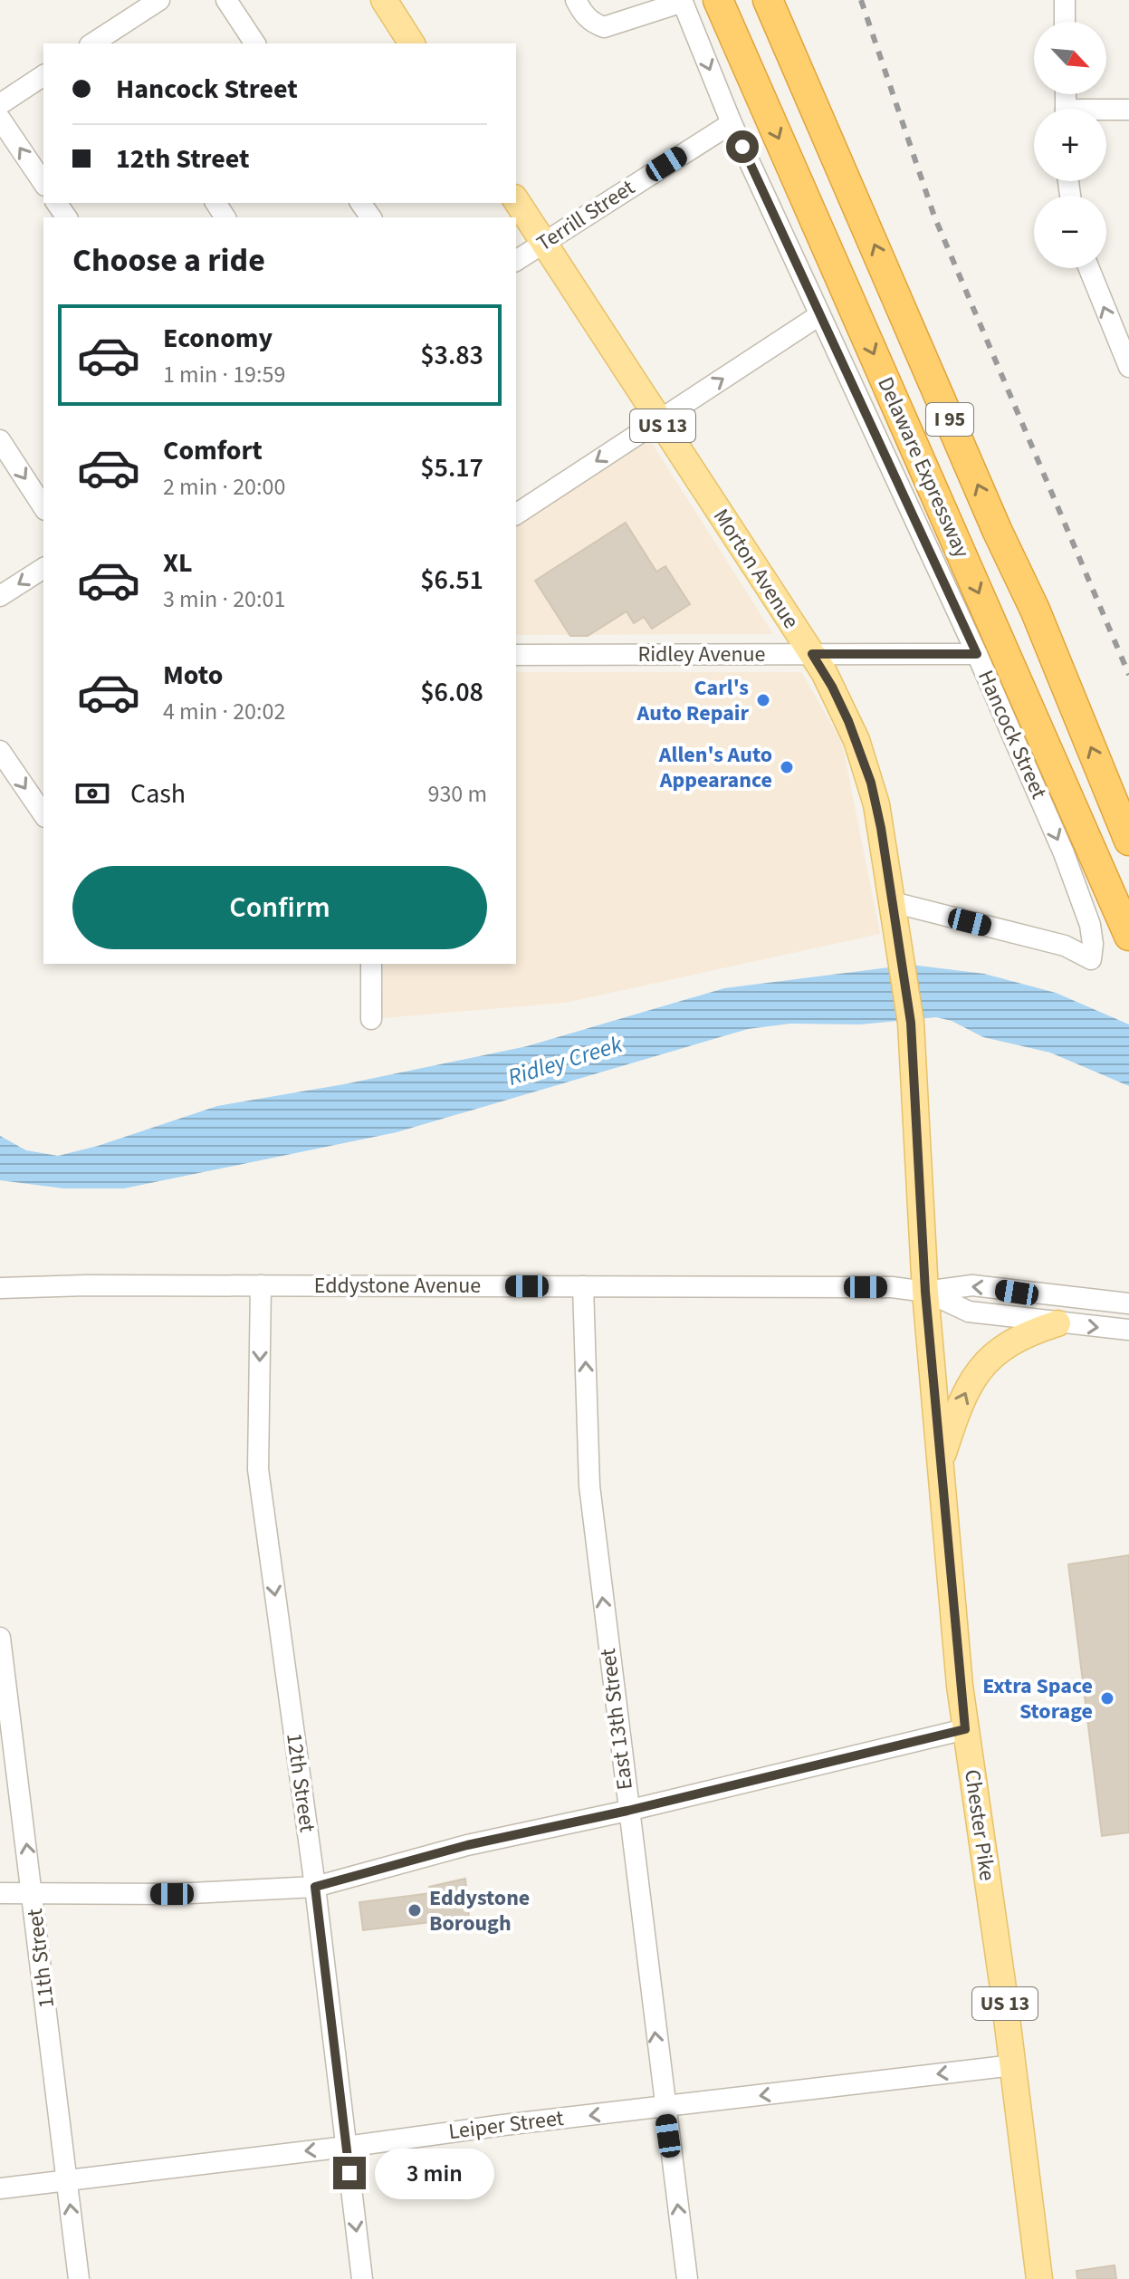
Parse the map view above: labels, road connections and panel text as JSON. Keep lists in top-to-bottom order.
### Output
{
  "streets": {
    "highway": ["I 95", "Delaware Expressway"],
    "main road": ["US 13", "Morton Avenue", "Chester Pike"],
    "street": [
      "Terrill Street",
      "Ridley Avenue",
      "Hancock Street",
      "Eddystone Avenue",
      "East 13th Street",
      "12th Street",
      "11th Street",
      "Leiper Street"
    ]
  },
  "crossings": [
    ["Terrill Street", "Morton Avenue"],
    ["Terrill Street", "Hancock Street"],
    ["Morton Avenue", "Ridley Avenue"],
    ["Morton Avenue", "Hancock Street"],
    ["Morton Avenue", "Chester Pike"],
    ["Ridley Avenue", "Hancock Street"],
    ["Eddystone Avenue", "East 13th Street"],
    ["Eddystone Avenue", "12th Street"],
    ["Eddystone Avenue", "Chester Pike"],
    ["East 13th Street", "Leiper Street"],
    ["12th Street", "Leiper Street"],
    ["Chester Pike", "Leiper Street"],
    ["11th Street", "Leiper Street"]
  ],
  "one_way": [
    "East 13th Street",
    "12th Street",
    "11th Street",
    "Leiper Street"
  ],
  "water": ["Ridley Creek"],
  "places": [
    "Carl's Auto Repair",
    "Allen's Auto Appearance",
    "Extra Space Storage",
    "Eddystone Borough"
  ],
  "north": "bottom right",
  "page": {
    "map_buttons": ["+", "−"],
    "banner": ["Hancock Street", "12th Street"],
    "heading": "Choose a ride",
    "list": [
      {
        "name": "Economy",
        "note": "1 min · 19:59",
        "value": "$3.83"
      },
      {
        "name": "Comfort",
        "note": "2 min · 20:00",
        "value": "$5.17"
      },
      {
        "name": "XL",
        "note": "3 min · 20:01",
        "value": "$6.51"
      },
      {
        "name": "Moto",
        "note": "4 min · 20:02",
        "value": "$6.08"
      }
    ],
    "pay": ["Cash", "930 m"],
    "buttons": "Confirm",
    "bubble": "3 min"
  }
}
